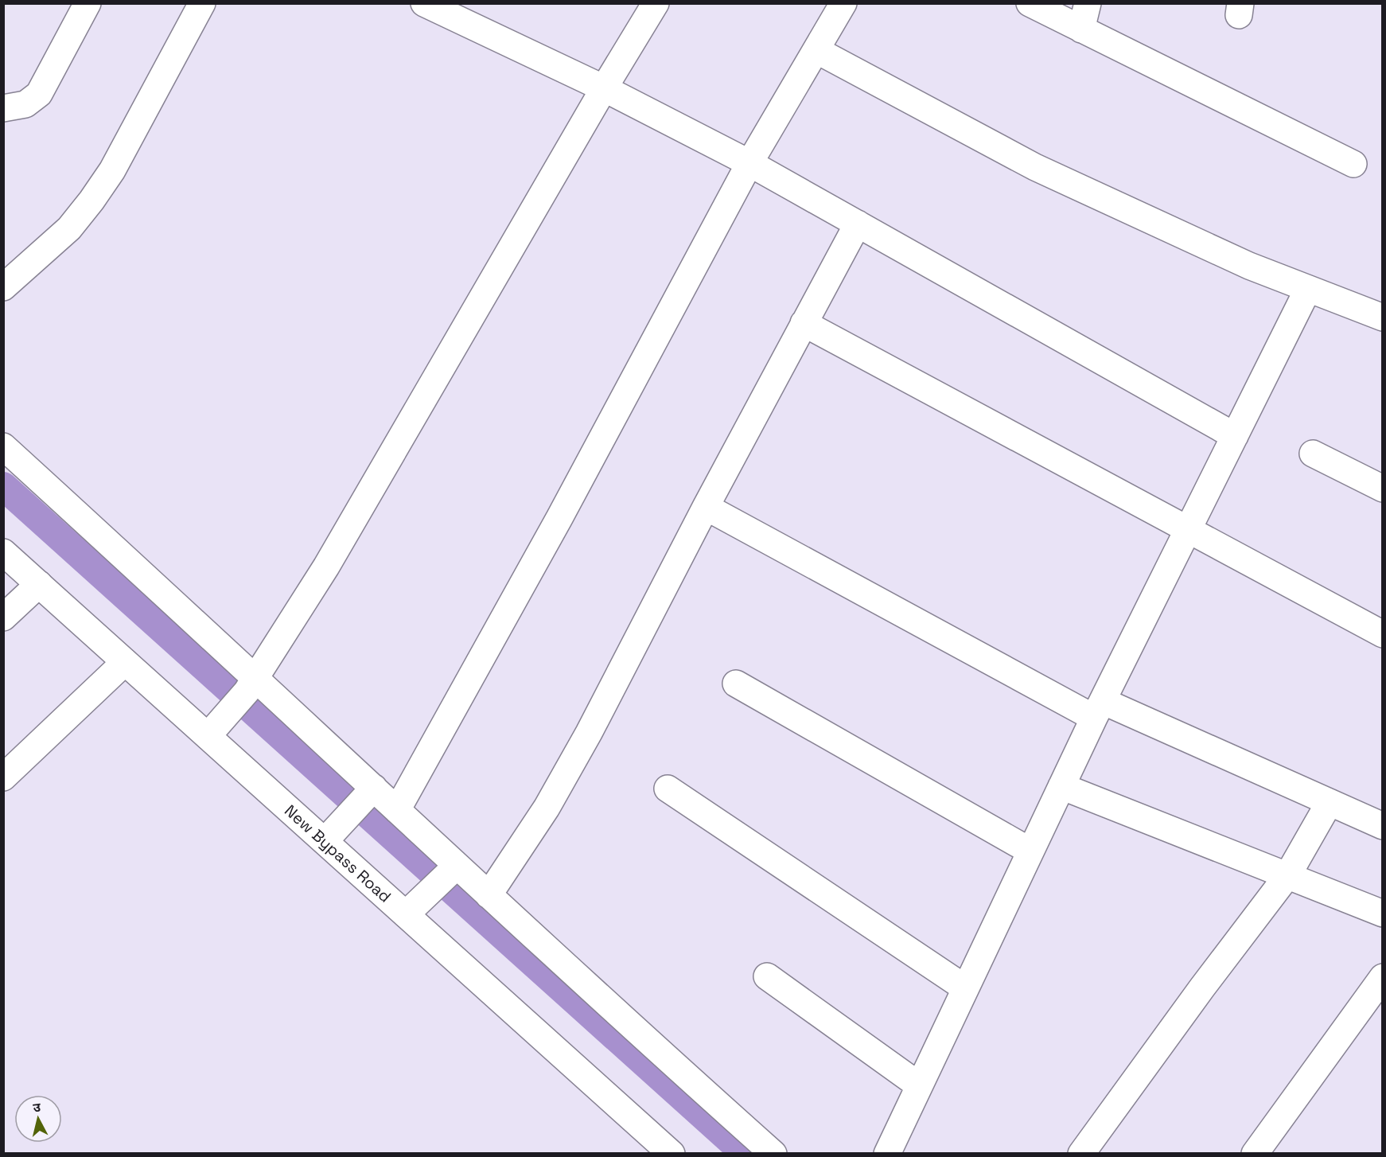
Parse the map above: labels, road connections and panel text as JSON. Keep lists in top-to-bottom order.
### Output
{
  "streets": {
    "street": ["New Bypass Road"]
  },
  "north": "top"
}
